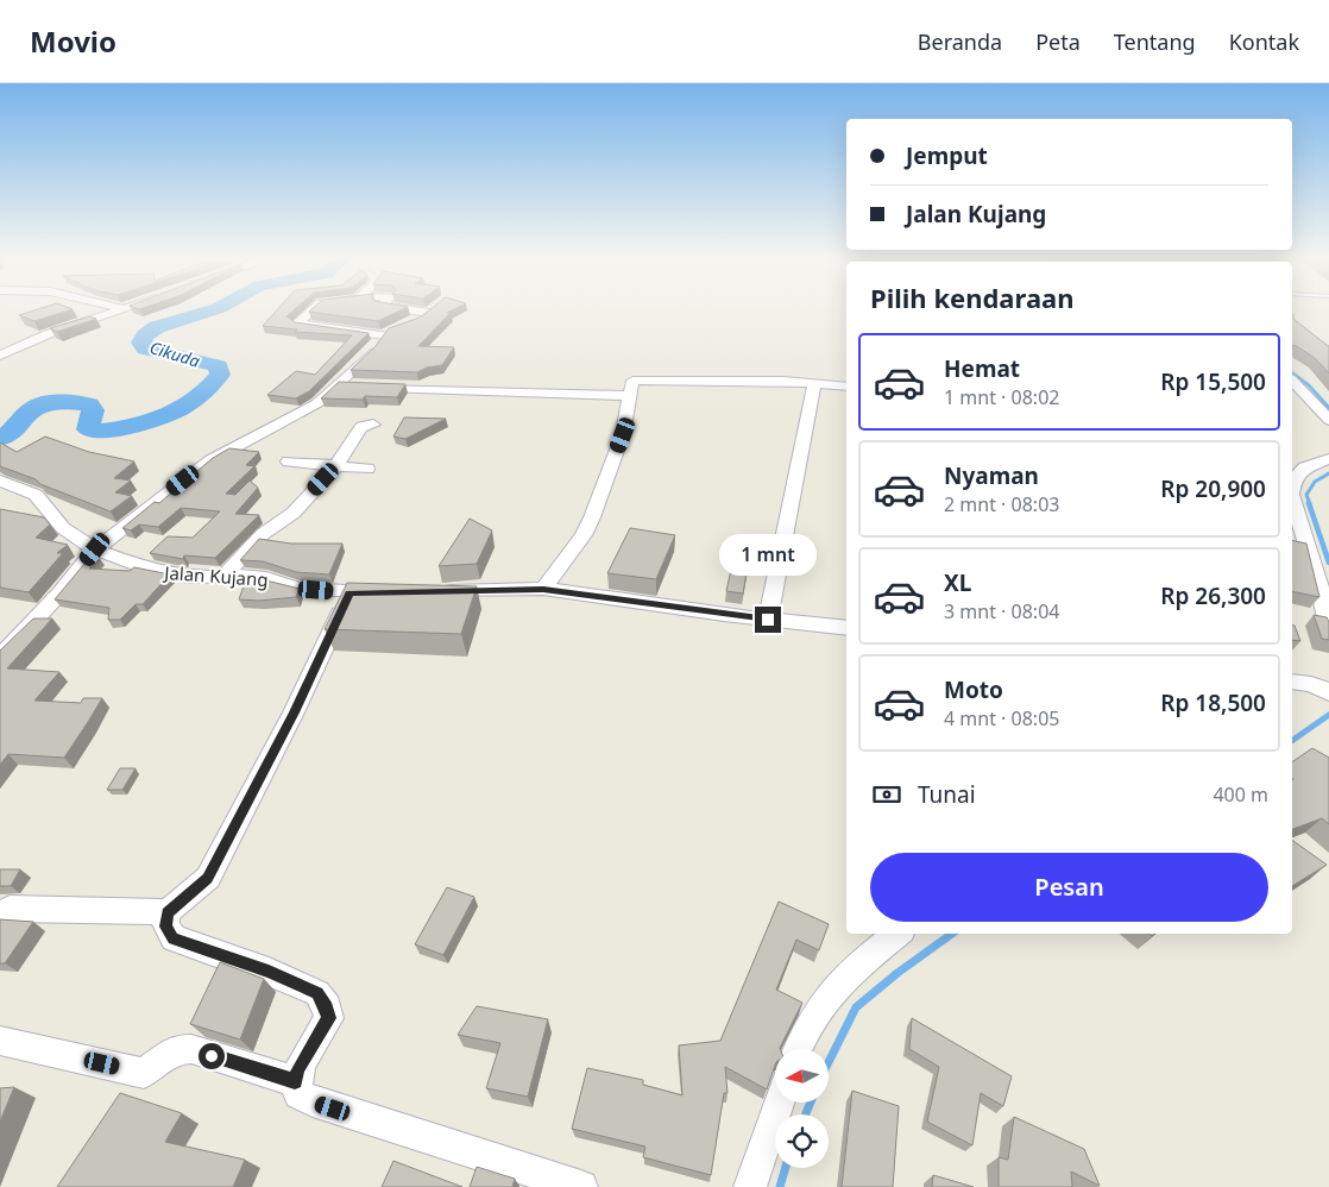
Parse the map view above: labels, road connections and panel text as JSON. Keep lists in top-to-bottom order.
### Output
{
  "streets": {
    "street": ["Jalan Kujang"]
  },
  "water": ["Cikuda"],
  "north": "left",
  "page": {
    "header": "Movio",
    "nav": [
      "Beranda",
      "Peta",
      "Tentang",
      "Kontak"
    ],
    "banner": ["Jemput", "Jalan Kujang"],
    "heading": "Pilih kendaraan",
    "list": [
      {
        "name": "Hemat",
        "note": "1 mnt · 08:02",
        "value": "Rp 15,500"
      },
      {
        "name": "Nyaman",
        "note": "2 mnt · 08:03",
        "value": "Rp 20,900"
      },
      {
        "name": "XL",
        "note": "3 mnt · 08:04",
        "value": "Rp 26,300"
      },
      {
        "name": "Moto",
        "note": "4 mnt · 08:05",
        "value": "Rp 18,500"
      }
    ],
    "bubble": "1 mnt",
    "pay": ["Tunai", "400 m"],
    "buttons": "Pesan"
  }
}
